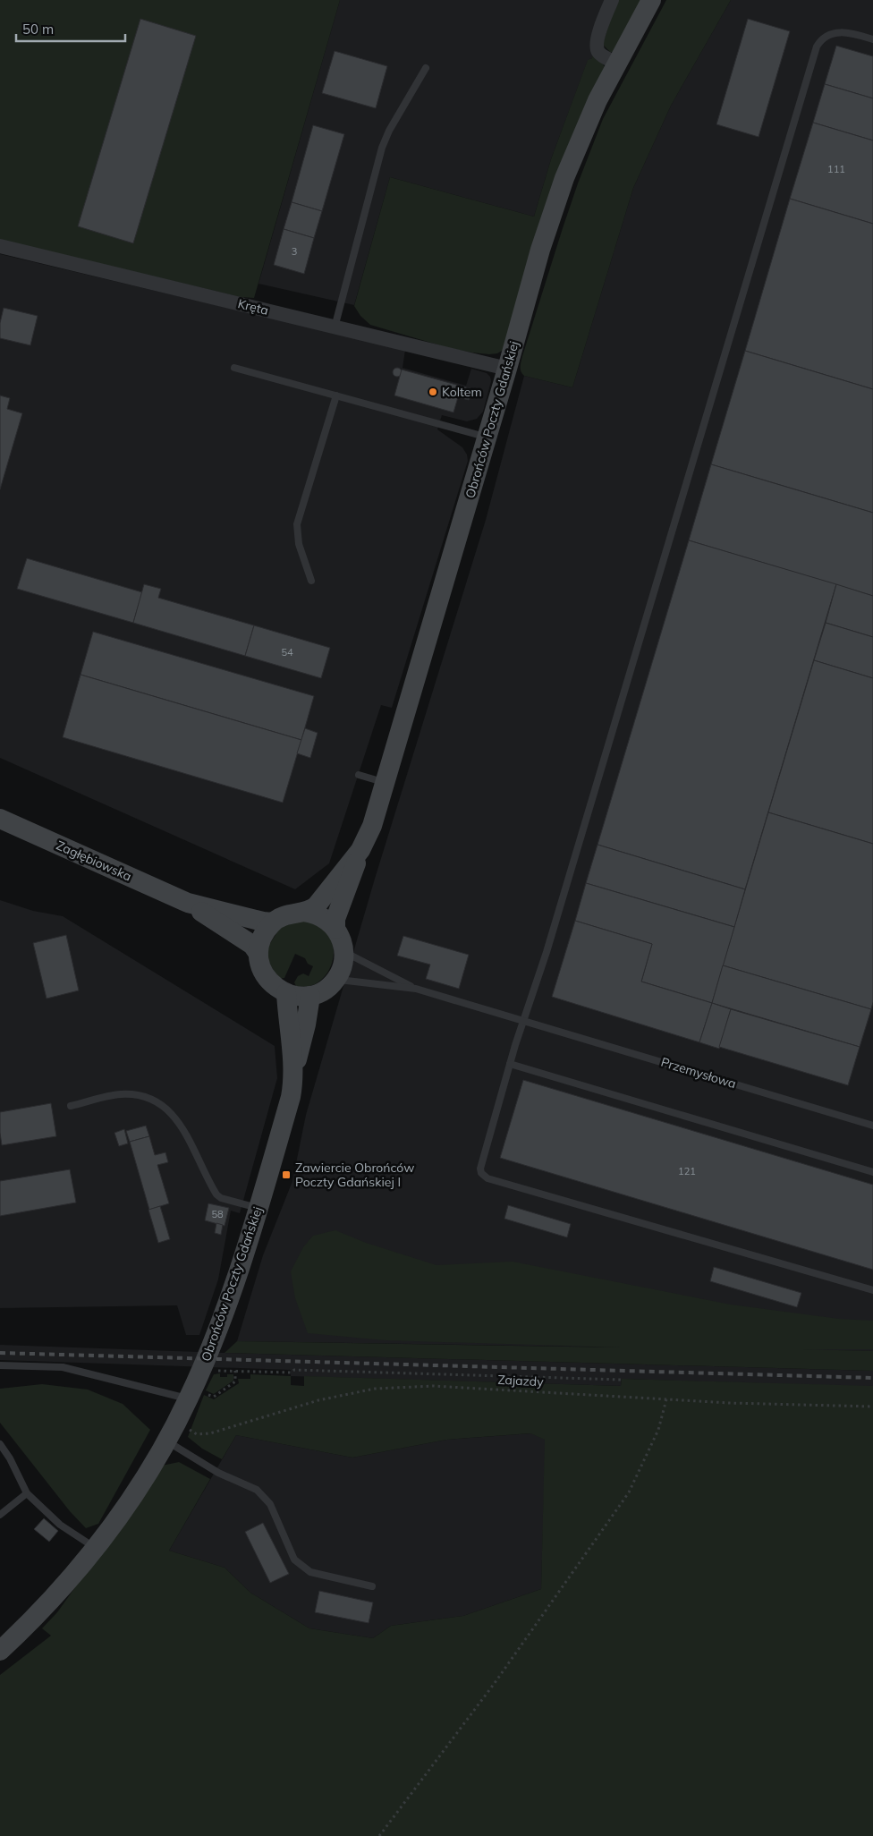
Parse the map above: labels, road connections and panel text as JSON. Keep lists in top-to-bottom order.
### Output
{
  "streets": {
    "main road": ["Obrońców Poczty Gdańskiej", "Zagłębiowska"],
    "street": ["Kręta"],
    "lane": ["Przemysłowa"],
    "path": ["Zajazdy"]
  },
  "crossings": [
    ["Kręta", "Obrońców Poczty Gdańskiej"],
    ["Obrońców Poczty Gdańskiej", "Zagłębiowska"],
    ["Obrońców Poczty Gdańskiej", "Zajazdy"]
  ],
  "places": {
    "other": ["Koltem"],
    "transit": ["Zawiercie Obrońców Poczty Gdańskiej I"]
  },
  "house_numbers": [
    "111",
    "3",
    "54",
    "121",
    "58"
  ],
  "scale_bar": "50 m"
}
